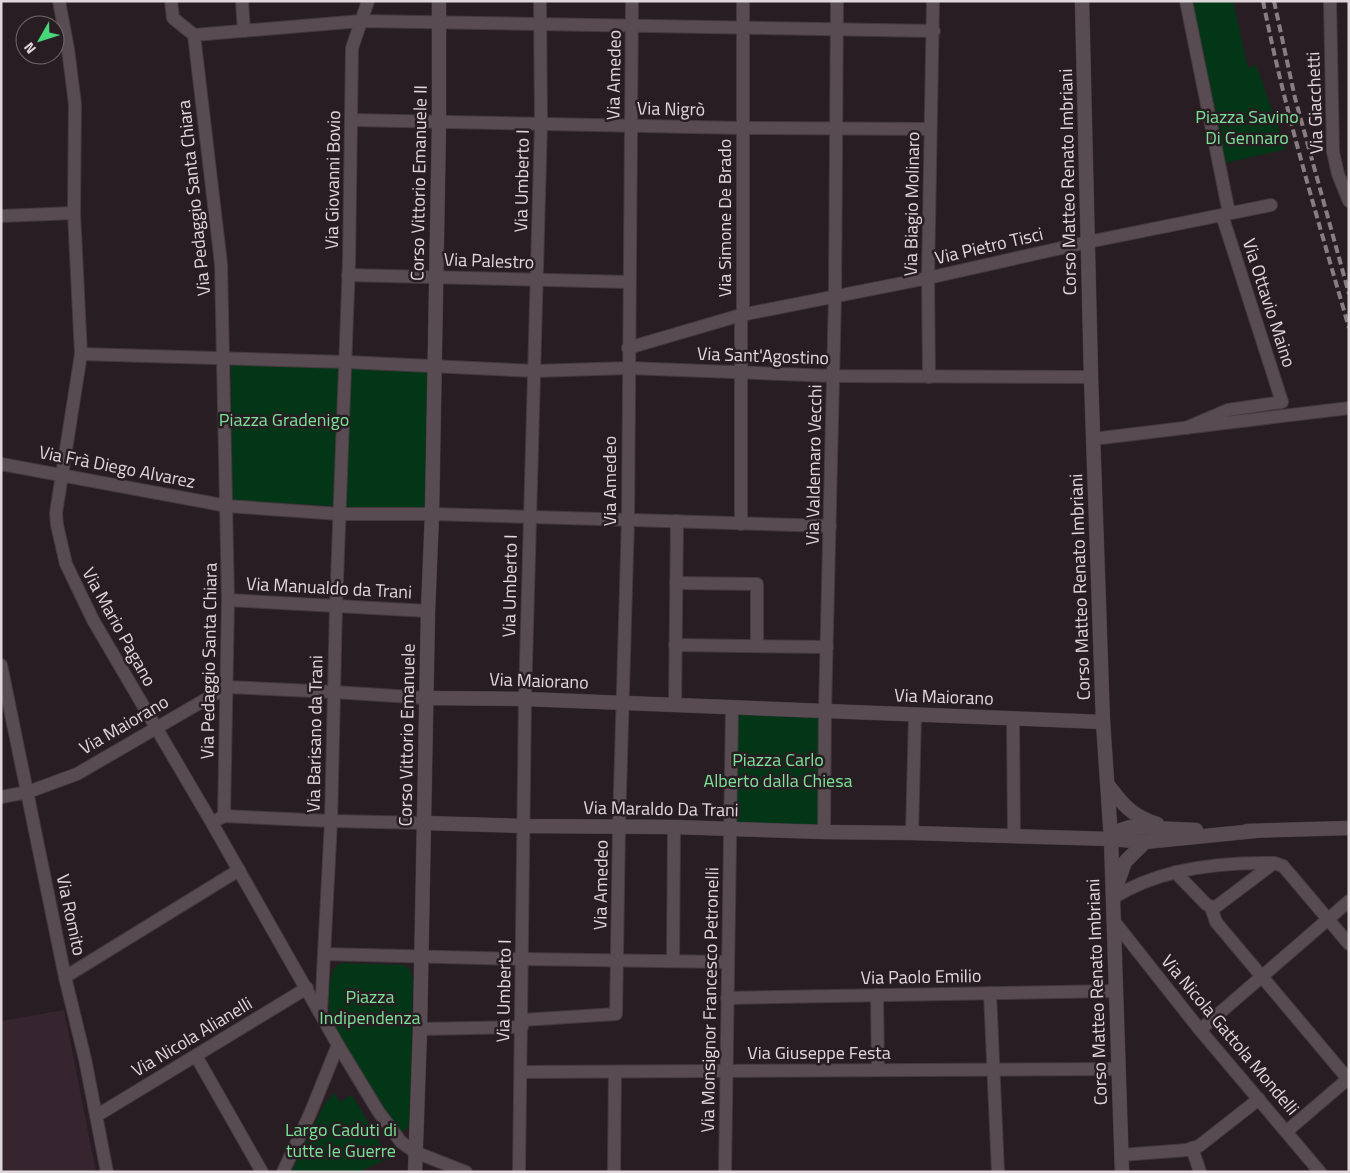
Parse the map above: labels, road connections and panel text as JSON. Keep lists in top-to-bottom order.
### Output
{
  "streets": {
    "street": [
      "Via Amedeo",
      "Via Giacchetti",
      "Via Nigrò",
      "Via Giovanni Bovio",
      "Via Umberto I",
      "Corso Matteo Renato Imbriani",
      "Corso Vittorio Emanuele II",
      "Via Pedaggio Santa Chiara",
      "Via Biagio Molinaro",
      "Via Simone De Brado",
      "Via Pietro Tisci",
      "Via Palestro",
      "Via Ottavio Maino",
      "Via Sant'Agostino",
      "Via Valdemaro Vecchi",
      "Via Frà Diego Alvarez",
      "Via Manualdo da Trani",
      "Via Mario Pagano",
      "Via Maiorano",
      "Via Barisano da Trani",
      "Corso Vittorio Emanuele",
      "Via Maraldo Da Trani",
      "Via Romito",
      "Via Paolo Emilio",
      "Via Monsignor Francesco Petronelli",
      "Via Nicola Gattola Mondelli",
      "Via Nicola Alianelli",
      "Via Giuseppe Festa"
    ]
  },
  "crossings": [
    ["Via Amedeo", "Via Nigrò"],
    ["Via Amedeo", "Via Umberto I"],
    ["Via Amedeo", "Via Pietro Tisci"],
    ["Via Amedeo", "Via Palestro"],
    ["Via Amedeo", "Via Sant'Agostino"],
    ["Via Amedeo", "Via Maiorano"],
    ["Via Amedeo", "Via Maraldo Da Trani"],
    ["Via Nigrò", "Via Giovanni Bovio"],
    ["Via Nigrò", "Via Umberto I"],
    ["Via Nigrò", "Corso Vittorio Emanuele II"],
    ["Via Nigrò", "Via Biagio Molinaro"],
    ["Via Nigrò", "Via Simone De Brado"],
    ["Via Nigrò", "Via Valdemaro Vecchi"],
    ["Via Giovanni Bovio", "Via Palestro"],
    ["Via Umberto I", "Via Palestro"],
    ["Via Umberto I", "Via Sant'Agostino"],
    ["Via Umberto I", "Via Maiorano"],
    ["Via Umberto I", "Via Maraldo Da Trani"],
    ["Via Umberto I", "Via Giuseppe Festa"],
    ["Corso Matteo Renato Imbriani", "Via Pietro Tisci"],
    ["Corso Matteo Renato Imbriani", "Via Sant'Agostino"],
    ["Corso Matteo Renato Imbriani", "Via Maiorano"],
    ["Corso Matteo Renato Imbriani", "Via Maraldo Da Trani"],
    ["Corso Matteo Renato Imbriani", "Via Paolo Emilio"],
    ["Corso Matteo Renato Imbriani", "Via Nicola Gattola Mondelli"],
    ["Corso Matteo Renato Imbriani", "Via Giuseppe Festa"],
    ["Corso Vittorio Emanuele II", "Via Palestro"],
    ["Corso Vittorio Emanuele II", "Via Sant'Agostino"],
    ["Via Pedaggio Santa Chiara", "Via Frà Diego Alvarez"],
    ["Via Pedaggio Santa Chiara", "Via Manualdo da Trani"],
    ["Via Pedaggio Santa Chiara", "Via Maiorano"],
    ["Via Pedaggio Santa Chiara", "Via Maraldo Da Trani"],
    ["Via Biagio Molinaro", "Via Pietro Tisci"],
    ["Via Biagio Molinaro", "Via Sant'Agostino"],
    ["Via Simone De Brado", "Via Pietro Tisci"],
    ["Via Simone De Brado", "Via Sant'Agostino"],
    ["Via Pietro Tisci", "Via Ottavio Maino"],
    ["Via Pietro Tisci", "Via Valdemaro Vecchi"],
    ["Via Sant'Agostino", "Via Valdemaro Vecchi"],
    ["Via Valdemaro Vecchi", "Via Maiorano"],
    ["Via Frà Diego Alvarez", "Via Mario Pagano"],
    ["Via Manualdo da Trani", "Via Barisano da Trani"],
    ["Via Manualdo da Trani", "Corso Vittorio Emanuele"],
    ["Via Mario Pagano", "Via Maiorano"],
    ["Via Mario Pagano", "Via Nicola Alianelli"],
    ["Via Maiorano", "Via Barisano da Trani"],
    ["Via Maiorano", "Corso Vittorio Emanuele"],
    ["Via Maiorano", "Via Romito"],
    ["Via Barisano da Trani", "Via Maraldo Da Trani"],
    ["Corso Vittorio Emanuele", "Via Maraldo Da Trani"],
    ["Via Maraldo Da Trani", "Via Monsignor Francesco Petronelli"],
    ["Via Romito", "Via Nicola Alianelli"],
    ["Via Paolo Emilio", "Via Monsignor Francesco Petronelli"],
    ["Via Monsignor Francesco Petronelli", "Via Giuseppe Festa"]
  ],
  "parks": [
    "Piazza Savino Di Gennaro",
    "Piazza Gradenigo",
    "Piazza Carlo Alberto dalla Chiesa",
    "Piazza Indipendenza",
    "Largo Caduti di tutte le Guerre"
  ],
  "north": "bottom left"
}
